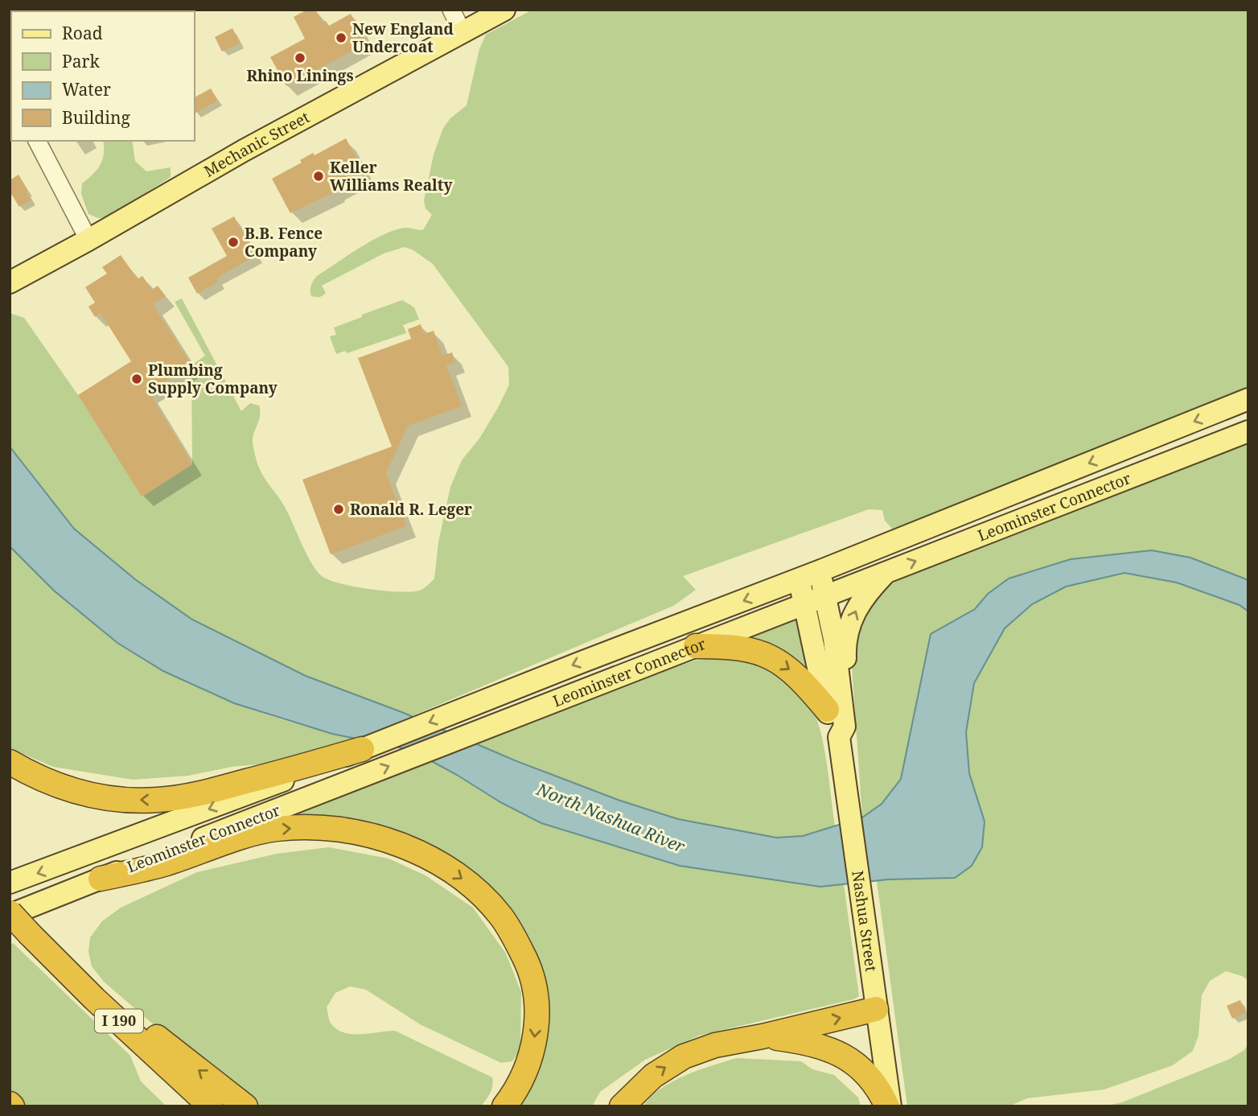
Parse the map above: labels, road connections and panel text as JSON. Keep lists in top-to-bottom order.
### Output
{
  "streets": {
    "highway": ["I 190"],
    "main road": ["Mechanic Street", "Leominster Connector", "Nashua Street"]
  },
  "crossings": [
    ["Leominster Connector", "Nashua Street"],
    ["Leominster Connector", "I 190"]
  ],
  "water": ["North Nashua River"],
  "places": [
    "New England Undercoat",
    "Rhino Linings",
    "Keller Williams Realty",
    "B.B. Fence Company",
    "Plumbing Supply Company",
    "Ronald R. Leger"
  ],
  "legend": [
    "Road",
    "Park",
    "Water",
    "Building"
  ]
}
